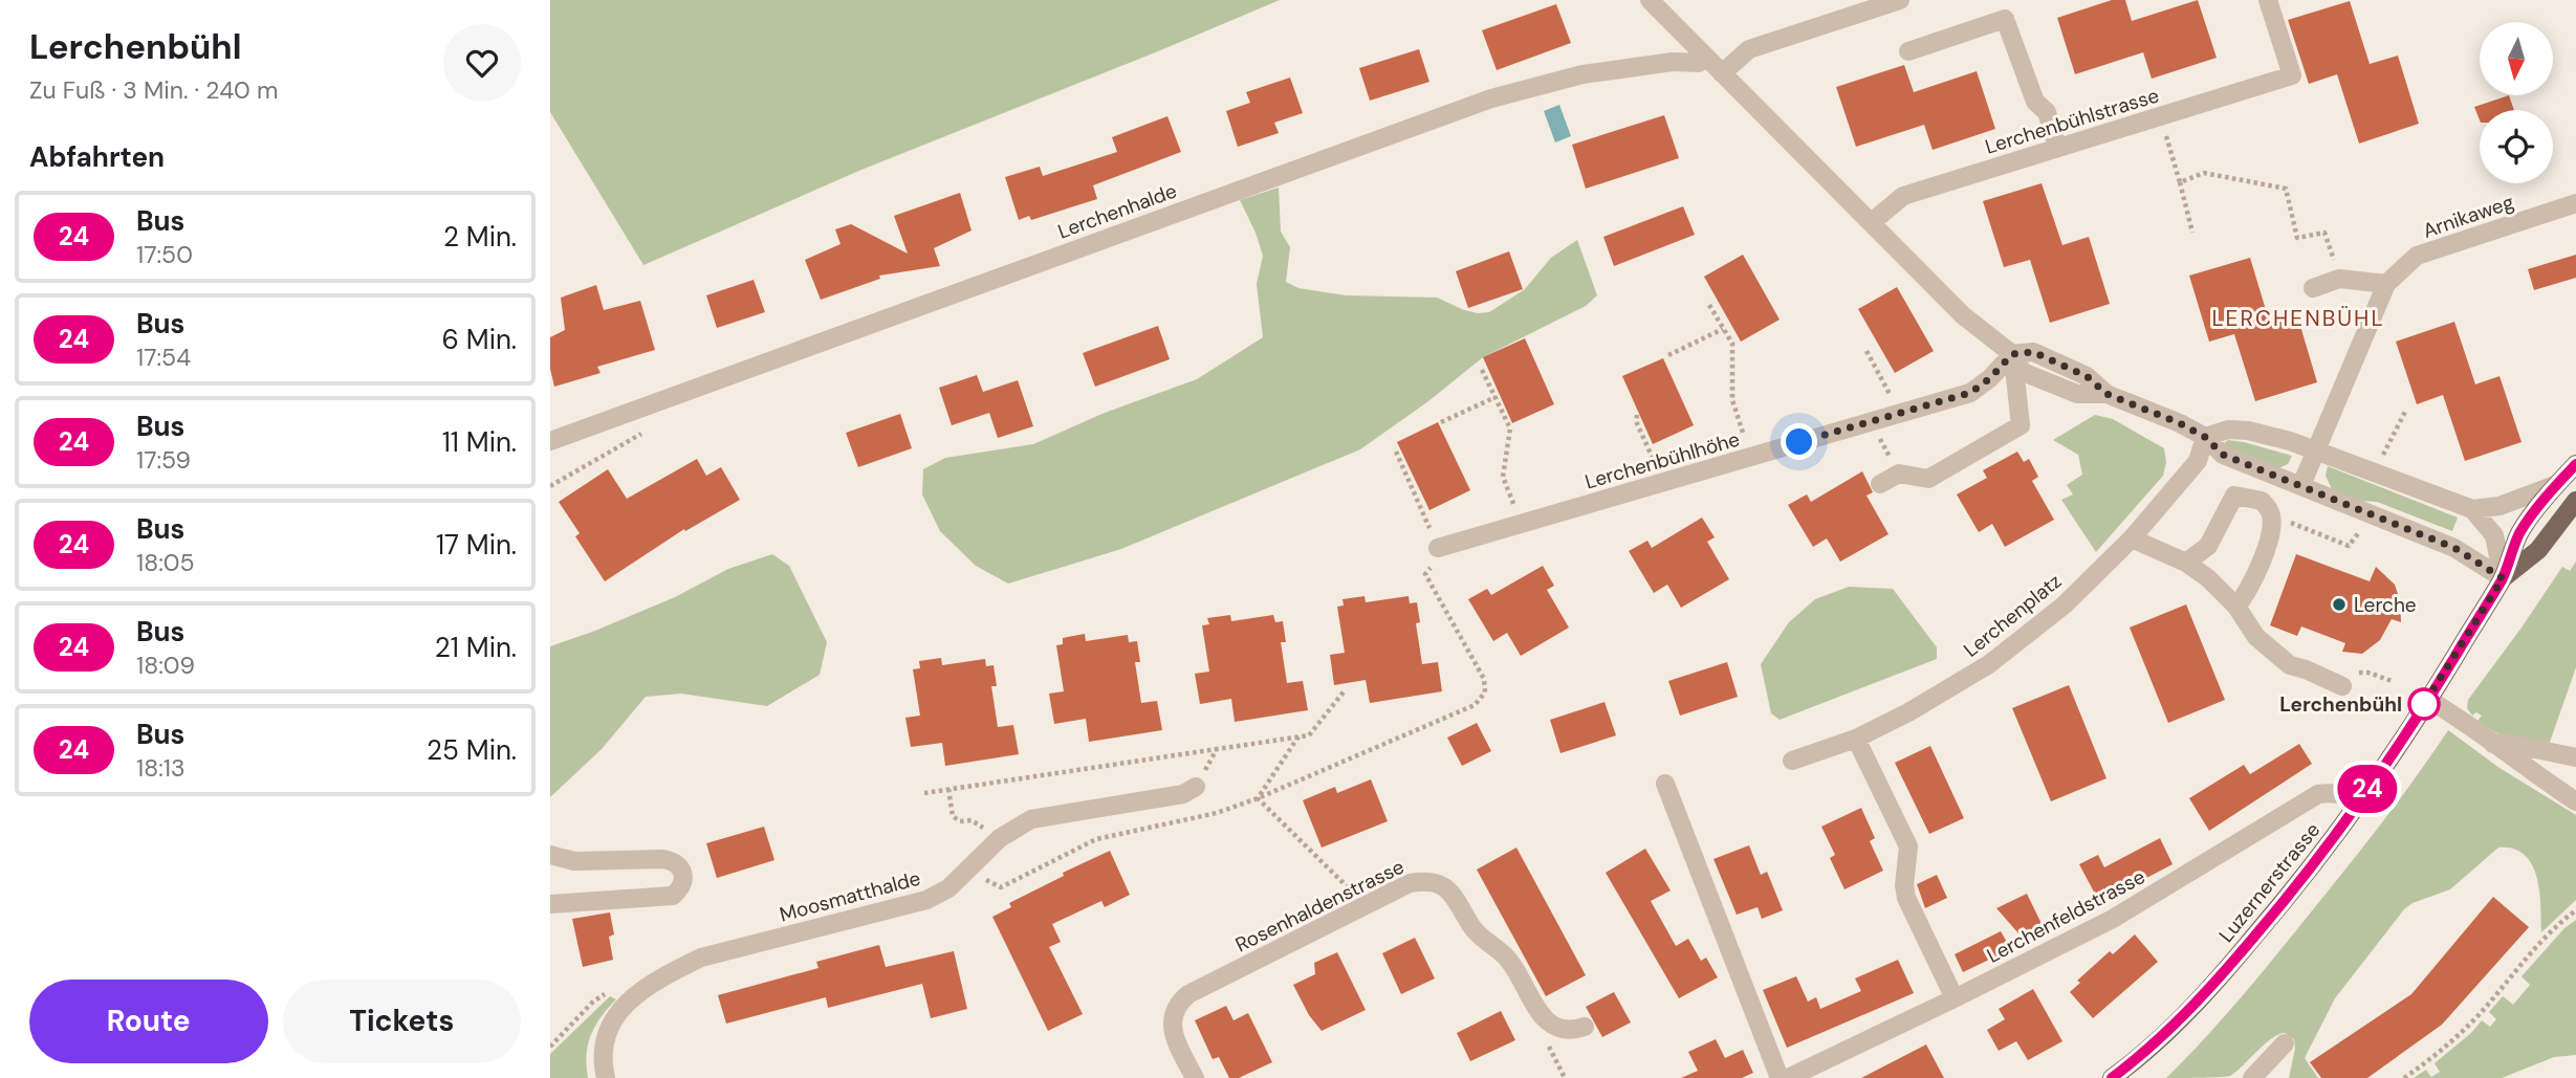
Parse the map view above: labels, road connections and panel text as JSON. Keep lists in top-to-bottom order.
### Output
{
  "streets": {
    "main road": ["Luzernerstrasse"],
    "street": [
      "Lerchenbühlstrasse",
      "Lerchenhalde",
      "Arnikaweg",
      "Lerchenbühlhöhe",
      "Lerchenplatz",
      "Moosmatthalde",
      "Rosenhaldenstrasse",
      "Lerchenfeldstrasse"
    ]
  },
  "crossings": [
    ["Luzernerstrasse", "Lerchenfeldstrasse"]
  ],
  "districts": ["LERCHENBÜHL"],
  "places": ["Lerche", "Lerchenbühl"],
  "lines": ["bus line 24"],
  "north": "bottom",
  "page": {
    "heading": [
      ["Lerchenbühl", "Zu Fuß · 3 Min. · 240 m"],
      "Abfahrten"
    ],
    "on_map": "24",
    "list": [
      {
        "mark": "24",
        "name": "Bus",
        "note": "17:50",
        "value": "2 Min."
      },
      {
        "mark": "24",
        "name": "Bus",
        "note": "17:54",
        "value": "6 Min."
      },
      {
        "mark": "24",
        "name": "Bus",
        "note": "17:59",
        "value": "11 Min."
      },
      {
        "mark": "24",
        "name": "Bus",
        "note": "18:05",
        "value": "17 Min."
      },
      {
        "mark": "24",
        "name": "Bus",
        "note": "18:09",
        "value": "21 Min."
      },
      {
        "mark": "24",
        "name": "Bus",
        "note": "18:13",
        "value": "25 Min."
      }
    ],
    "buttons": ["Route", "Tickets"]
  }
}
